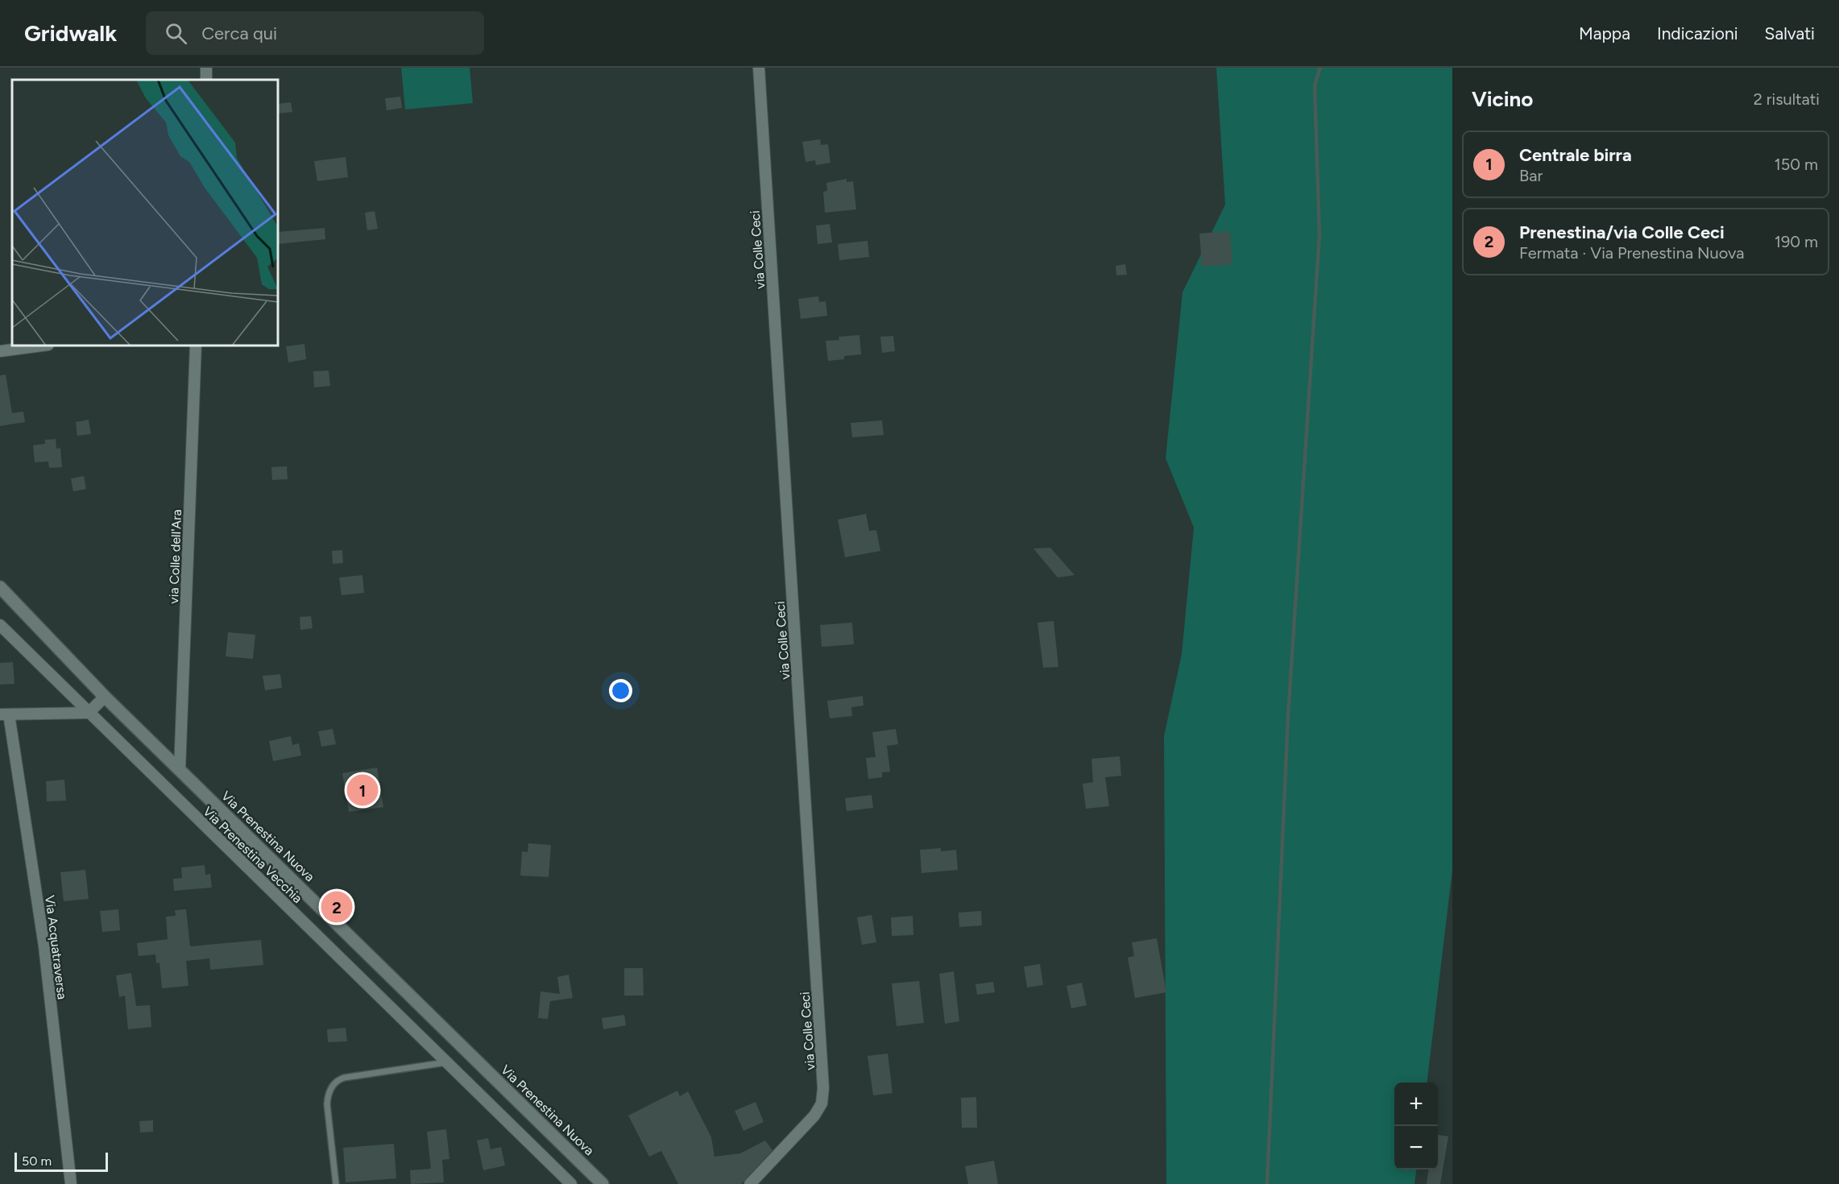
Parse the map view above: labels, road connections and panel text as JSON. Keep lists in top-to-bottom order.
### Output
{
  "streets": {
    "main road": ["Via Prenestina Nuova"],
    "street": [
      "via Colle Ceci",
      "via Colle dell'Ara",
      "Via Prenestina Vecchia",
      "Via Acquatraversa"
    ]
  },
  "crossings": [
    ["via Colle dell'Ara", "Via Prenestina Nuova"]
  ],
  "scale_bar": "50 m",
  "page": {
    "header": "Gridwalk",
    "search": "Cerca qui",
    "nav": ["Mappa", "Indicazioni", "Salvati"],
    "heading": ["Vicino", "2 risultati"],
    "list": [
      {
        "mark": "1",
        "name": "Centrale birra",
        "note": "Bar",
        "value": "150 m"
      },
      {
        "mark": "2",
        "name": "Prenestina/via Colle Ceci",
        "note": "Fermata · Via Prenestina Nuova",
        "value": "190 m"
      }
    ],
    "pins": ["1", "2"],
    "map_buttons": ["+", "−"],
    "scale": "50 m"
  }
}
